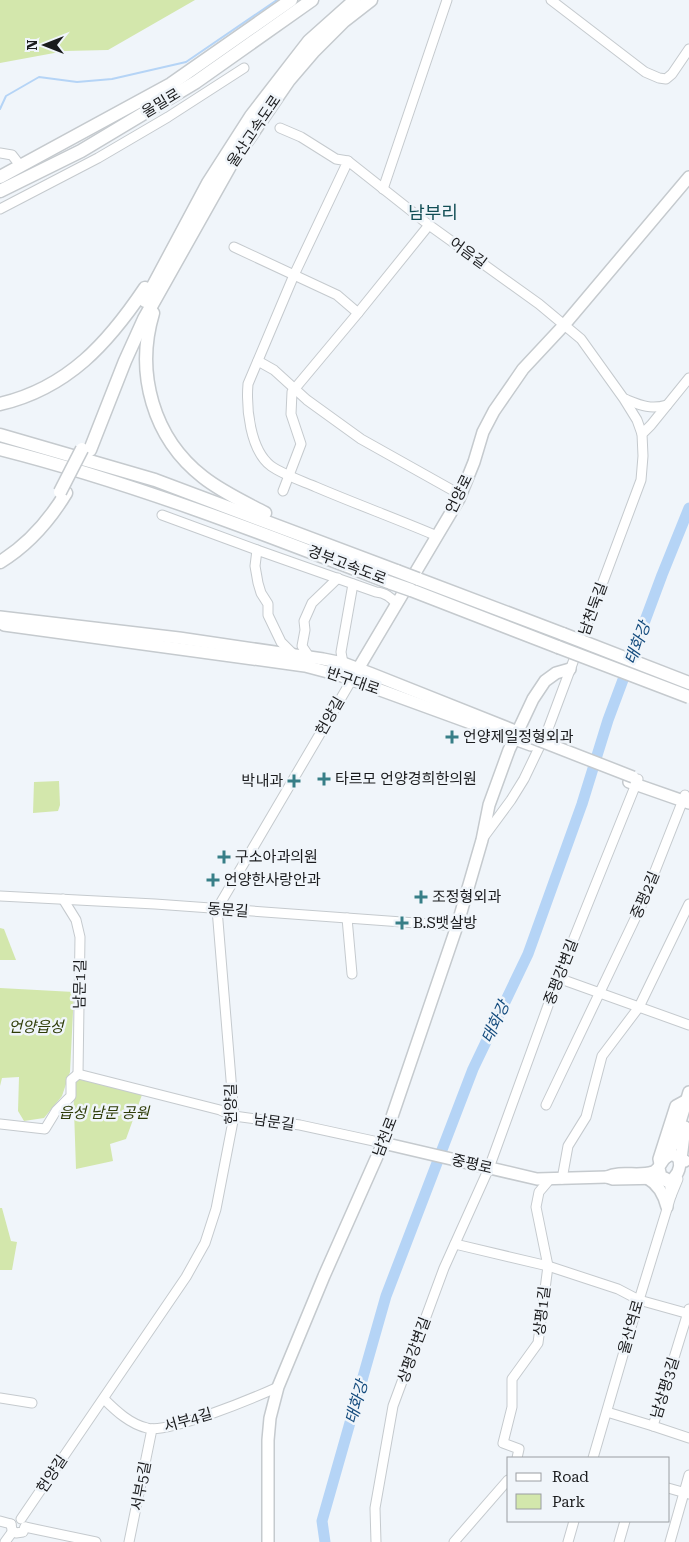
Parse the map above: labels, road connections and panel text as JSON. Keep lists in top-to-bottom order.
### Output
{
  "streets": {
    "highway": ["울밀로", "울산고속도로", "경부고속도로"],
    "main road": [
      "언양로",
      "반구대로",
      "남천로",
      "중평로"
    ],
    "street": [
      "어음길",
      "남천둑길",
      "헌양길",
      "중평2길",
      "동문길",
      "중평강변길",
      "남문1길",
      "남문길",
      "상평1길",
      "울산역로",
      "상평강변길",
      "남상평3길",
      "서부4길",
      "서부5길"
    ]
  },
  "crossings": [
    ["어음길", "언양로"],
    ["언양로", "반구대로"],
    ["언양로", "헌양길"],
    ["남천둑길", "남천로"],
    ["반구대로", "헌양길"],
    ["반구대로", "중평강변길"],
    ["반구대로", "남천로"],
    ["헌양길", "동문길"],
    ["헌양길", "남문길"],
    ["헌양길", "서부4길"],
    ["동문길", "남문1길"],
    ["동문길", "남천로"],
    ["중평강변길", "중평로"],
    ["중평강변길", "상평강변길"],
    ["남문1길", "남문길"],
    ["남문길", "남천로"],
    ["남문길", "중평로"],
    ["남천로", "중평로"],
    ["남천로", "서부4길"],
    ["중평로", "상평1길"],
    ["중평로", "상평강변길"],
    ["서부4길", "서부5길"]
  ],
  "districts": ["남부리"],
  "water": ["태화강"],
  "parks": ["언양읍성", "읍성 남문 공원"],
  "places": {
    "health": [
      "언양제일정형외과",
      "타르모 언양경희한의원",
      "박내과",
      "구소아과의원",
      "언양한사랑안과",
      "조정형외과",
      "B.S뱃살방"
    ]
  },
  "legend": ["Road", "Park"],
  "north": "left"
}
